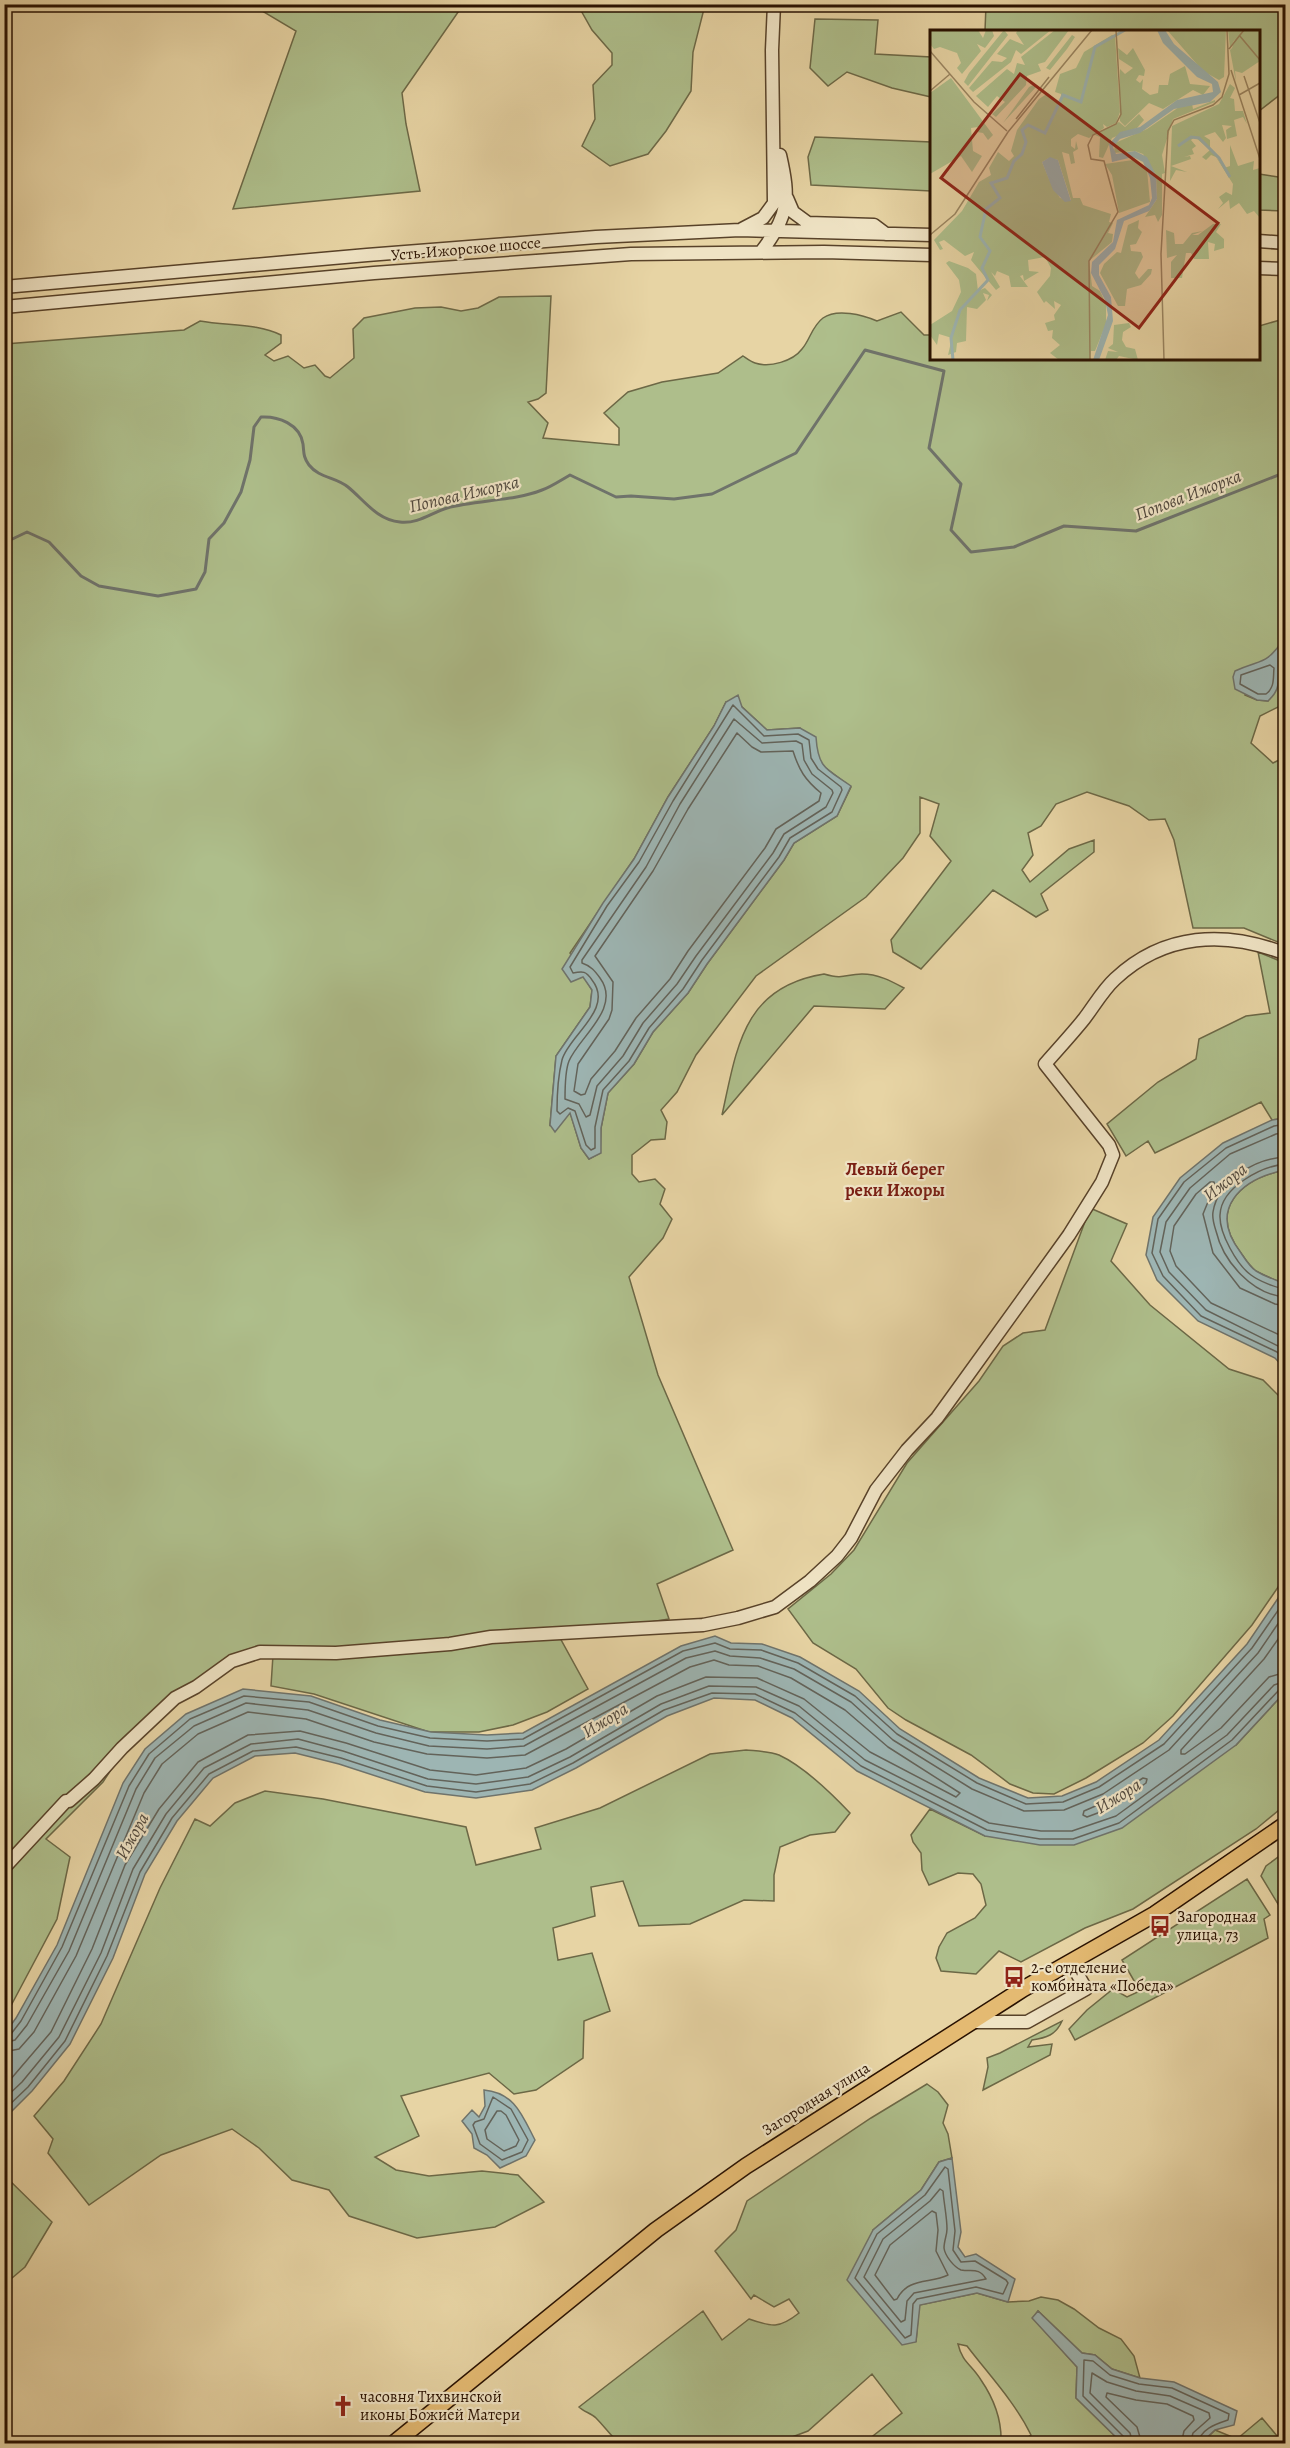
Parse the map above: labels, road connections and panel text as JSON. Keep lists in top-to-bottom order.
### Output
{
  "streets": {
    "main road": ["Загородная улица"],
    "street": ["Усть-Ижорское шоссе"]
  },
  "districts": ["Левый берег реки Ижоры"],
  "water": ["Попова Ижорка", "Ижора"],
  "places": {
    "bus stop": ["Загородная улица, 73", "2-е отделение комбината «Победа»"],
    "church": ["часовня Тихвинской иконы Божией Матери"]
  }
}
